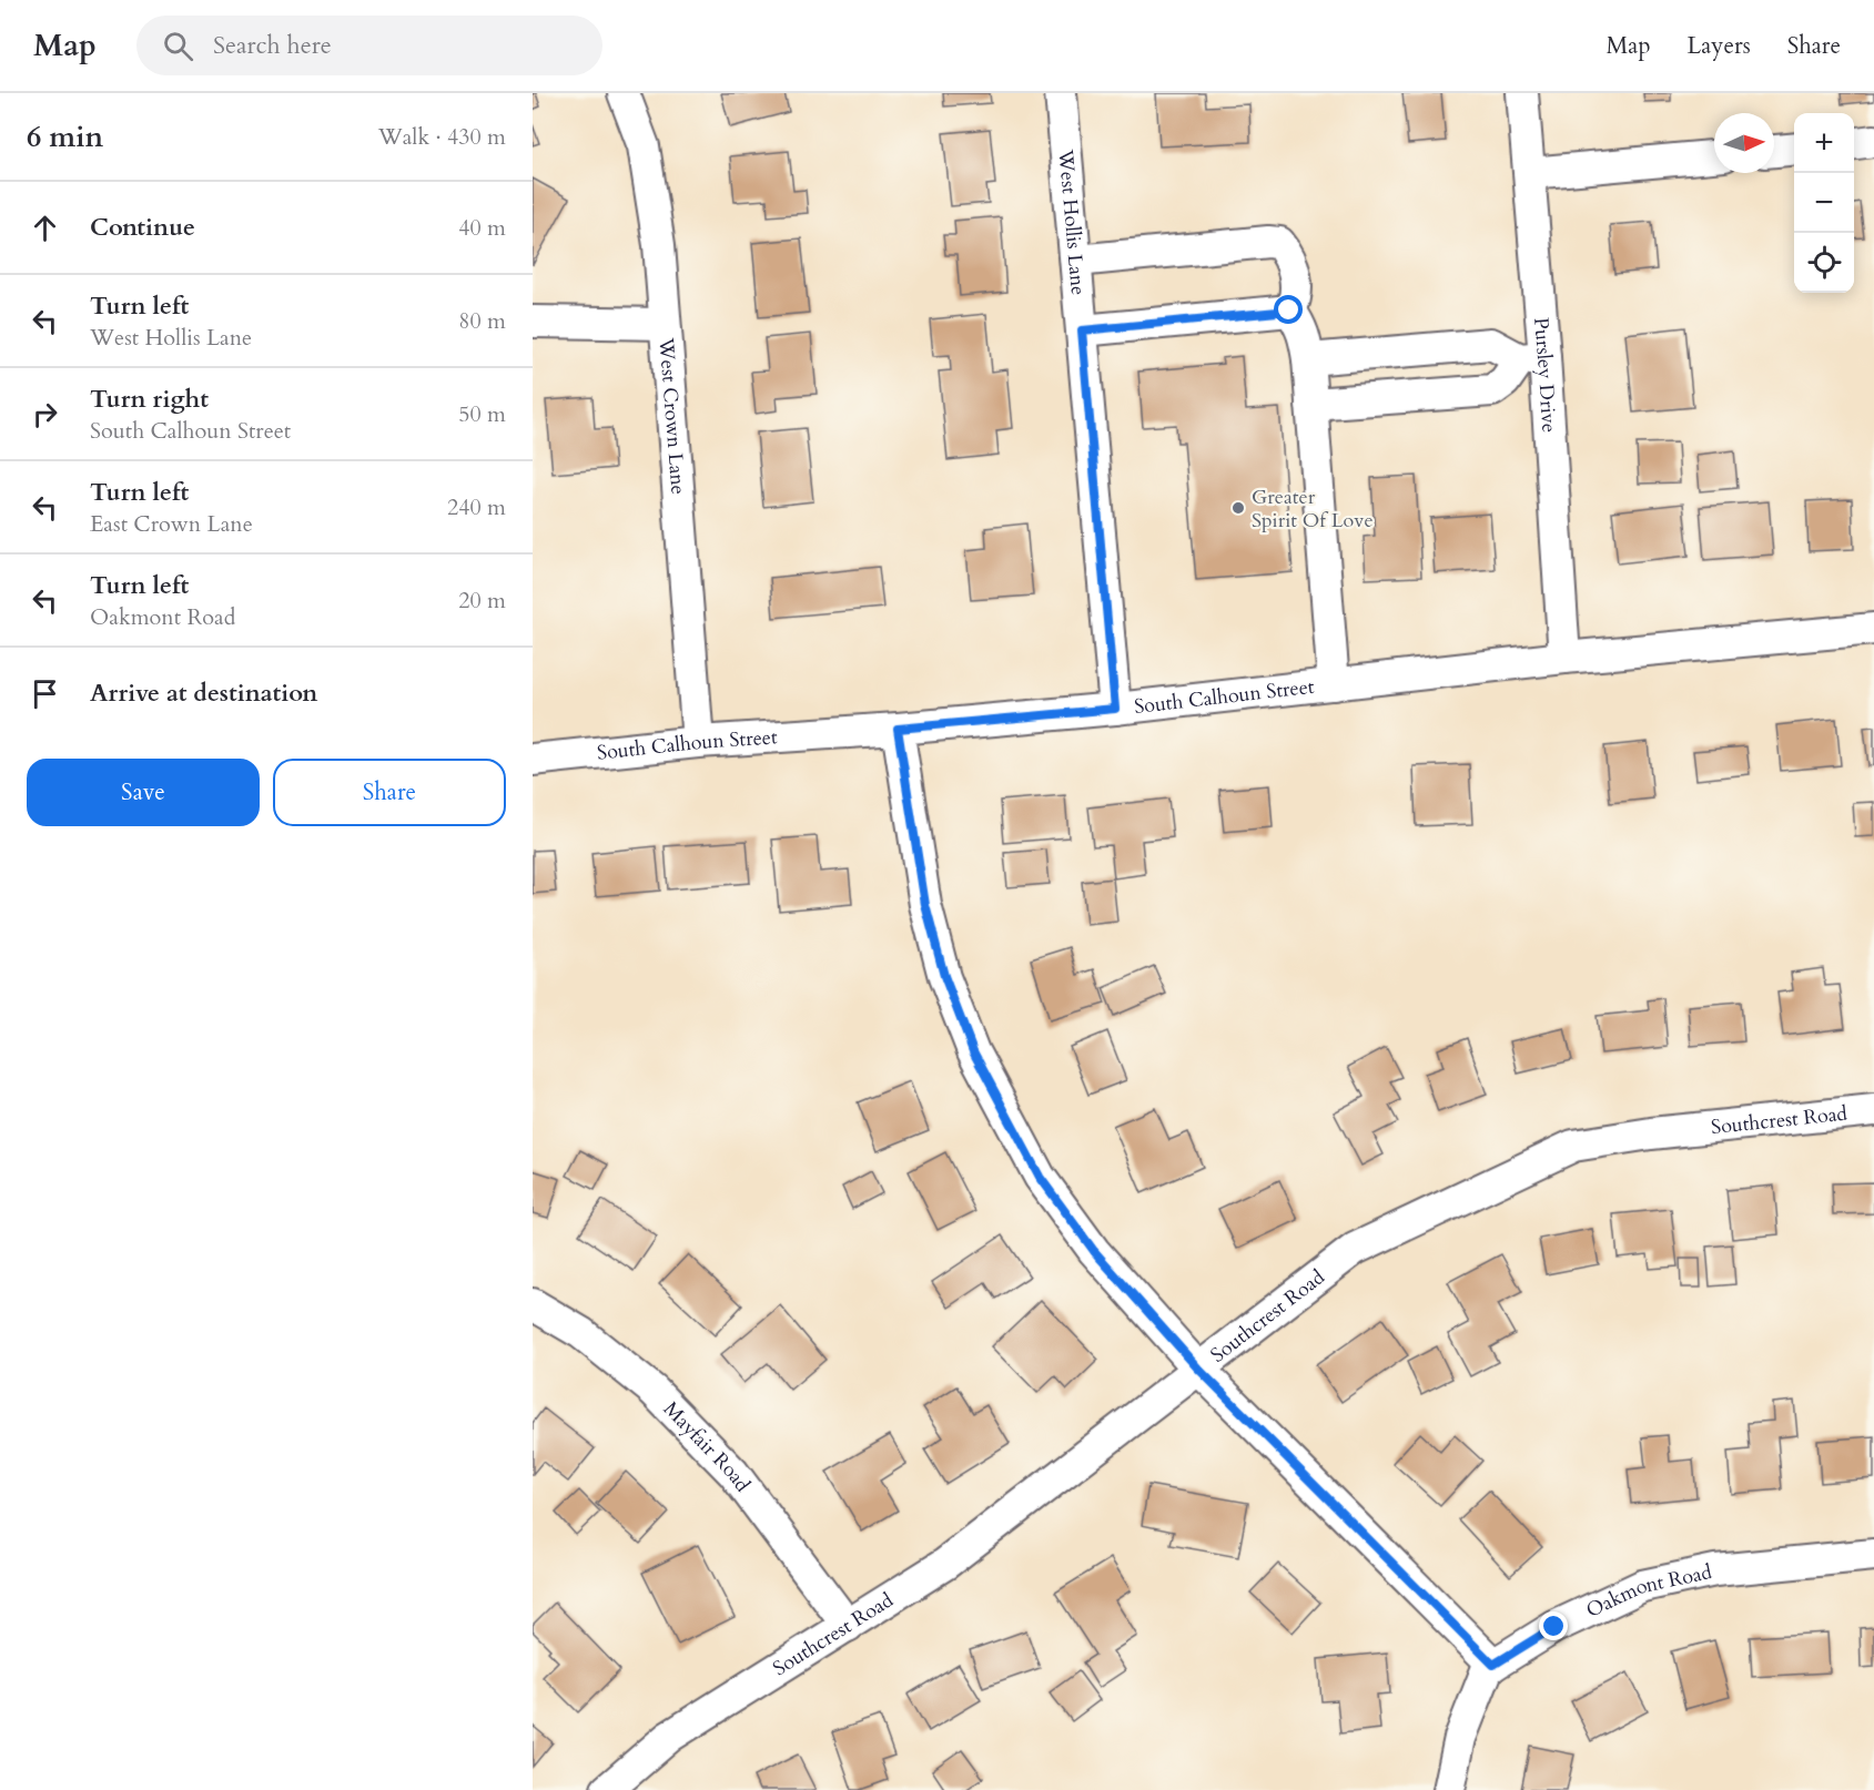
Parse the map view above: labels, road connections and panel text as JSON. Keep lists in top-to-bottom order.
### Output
{
  "streets": {
    "street": [
      "West Hollis Lane",
      "Pursley Drive",
      "West Crown Lane",
      "South Calhoun Street",
      "Southcrest Road",
      "Mayfair Road",
      "Oakmont Road"
    ]
  },
  "crossings": [
    ["West Hollis Lane", "South Calhoun Street"],
    ["Pursley Drive", "South Calhoun Street"],
    ["West Crown Lane", "South Calhoun Street"],
    ["Southcrest Road", "Mayfair Road"]
  ],
  "places": ["Greater Spirit Of Love"],
  "north": "right",
  "page": {
    "header": "Map",
    "search": "Search here",
    "nav": ["Map", "Layers", "Share"],
    "heading": ["6 min", "Walk · 430 m"],
    "map_buttons": ["+", "−"],
    "list": [
      ["Continue", "40 m"],
      ["Turn left", "West Hollis Lane", "80 m"],
      ["Turn right", "South Calhoun Street", "50 m"],
      ["Turn left", "East Crown Lane", "240 m"],
      ["Turn left", "Oakmont Road", "20 m"],
      "Arrive at destination"
    ],
    "buttons": ["Save", "Share"]
  }
}
